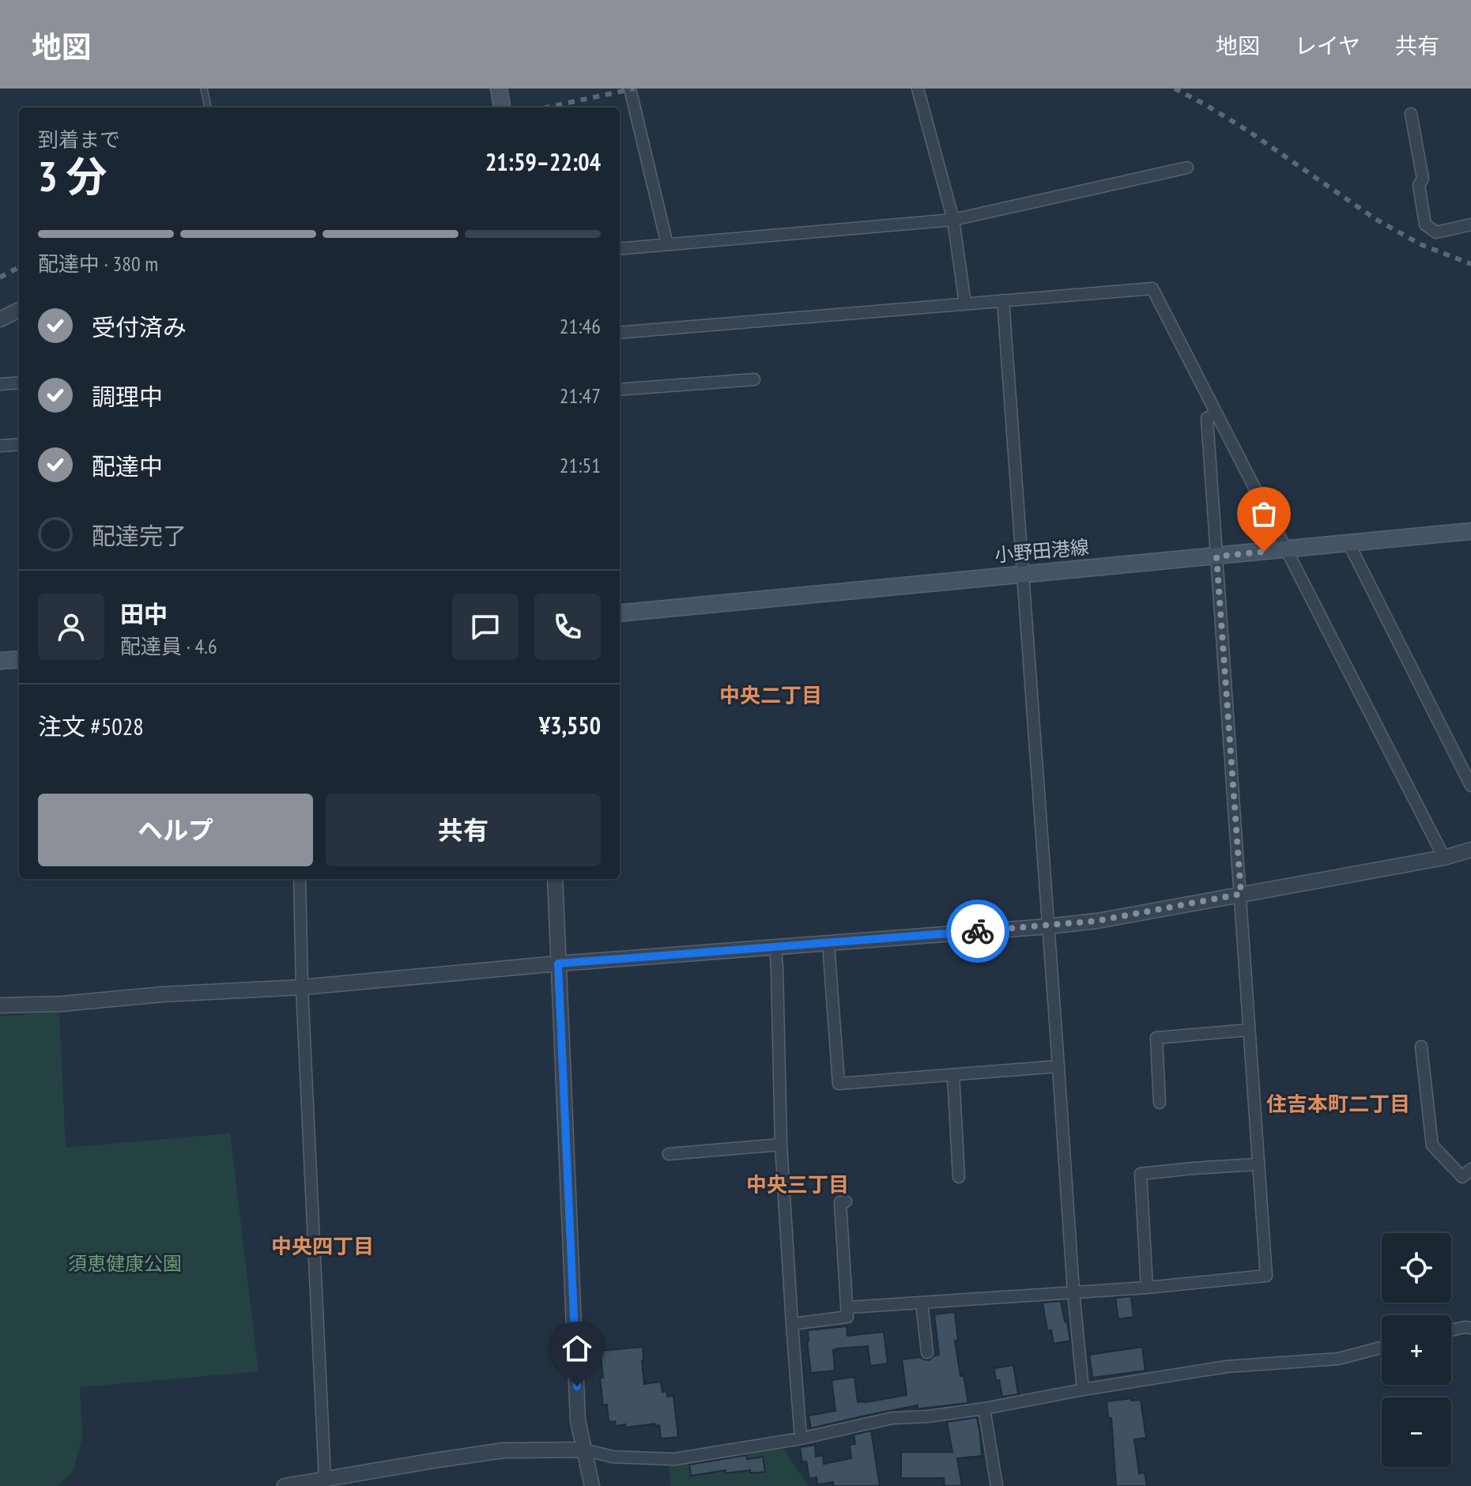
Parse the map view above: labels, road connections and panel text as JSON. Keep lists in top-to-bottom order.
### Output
{
  "streets": {
    "main road": ["小野田港線"]
  },
  "districts": [
    "中央二丁目",
    "住吉本町二丁目",
    "中央三丁目",
    "中央四丁目"
  ],
  "parks": ["須恵健康公園"],
  "page": {
    "header": "地図",
    "nav": ["地図", "レイヤ", "共有"],
    "heading": ["3 分", "到着まで", "21:59–22:04"],
    "panel": [
      "田中",
      "配達員 · 4.6",
      "注文 #5028",
      "¥3,550"
    ],
    "bar": "配達中 · 380 m",
    "list": [
      ["受付済み", "21:46"],
      ["調理中", "21:47"],
      ["配達中", "21:51"],
      "配達完了"
    ],
    "buttons": ["ヘルプ", "共有"],
    "map_buttons": ["+", "−"]
  }
}
